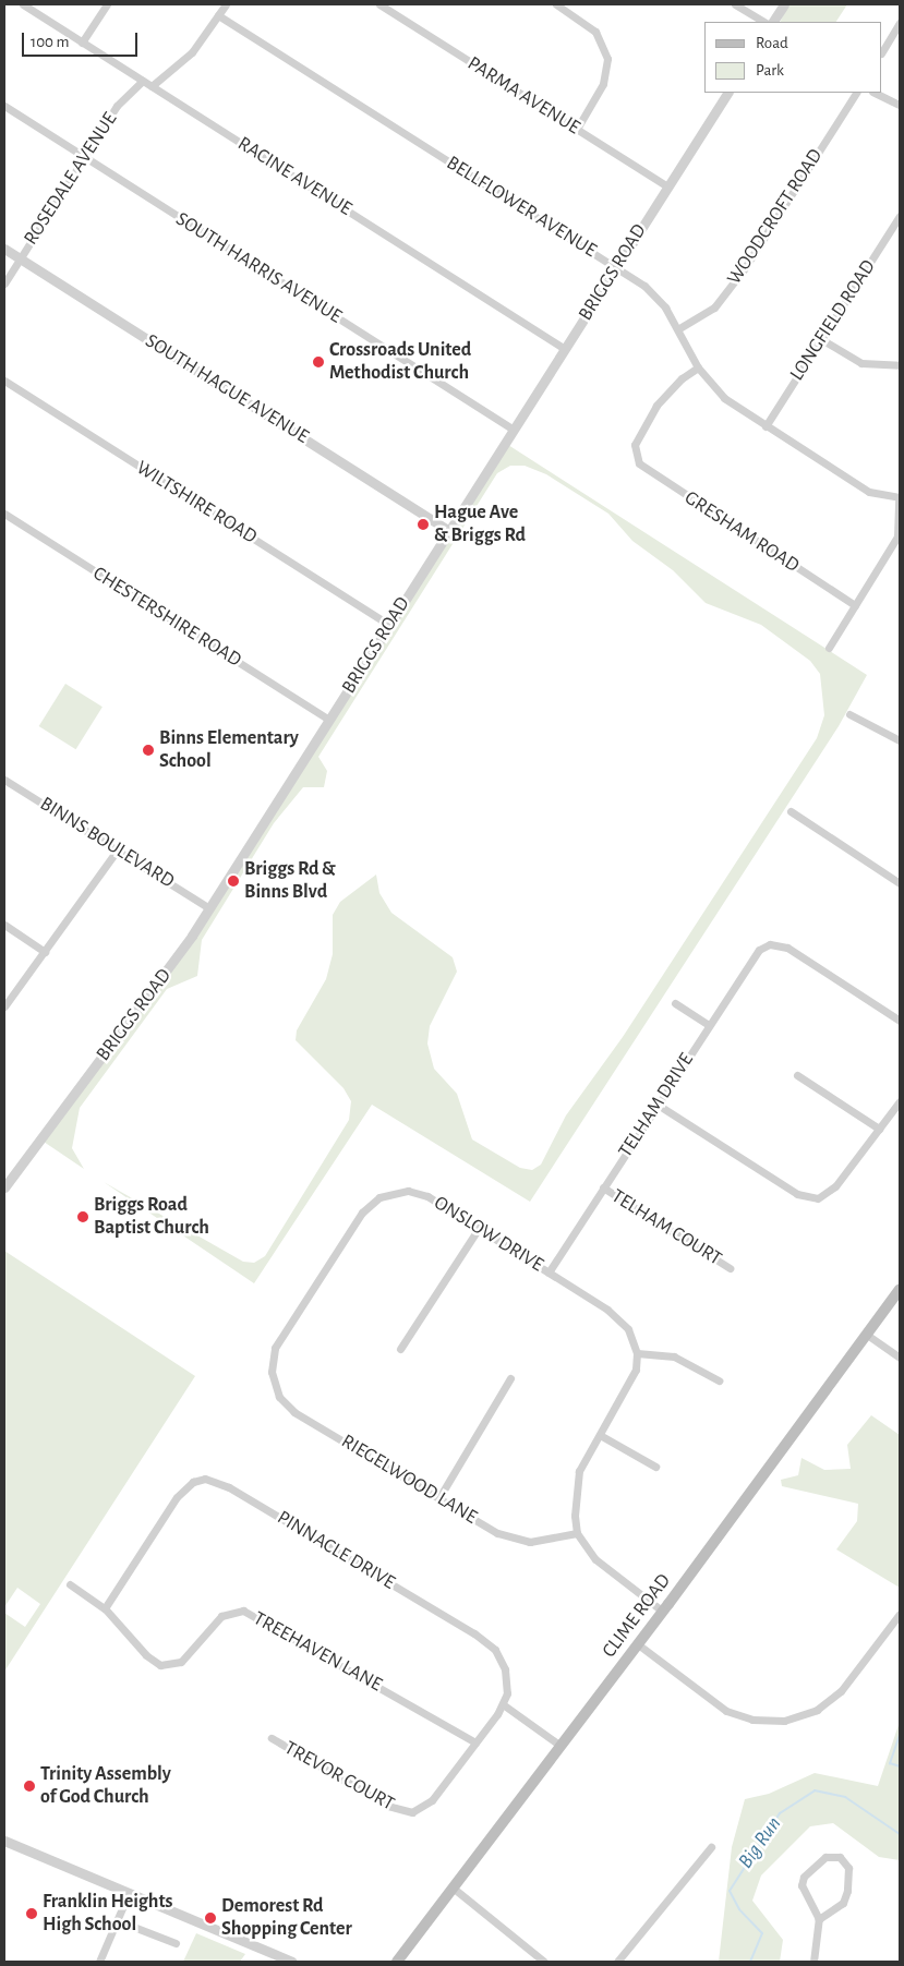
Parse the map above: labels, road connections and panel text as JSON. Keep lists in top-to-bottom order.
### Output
{
  "streets": {
    "main road": ["CLIME ROAD"],
    "street": [
      "PARMA AVENUE",
      "RACINE AVENUE",
      "ROSEDALE AVENUE",
      "BELLFLOWER AVENUE",
      "WOODCROFT ROAD",
      "SOUTH HARRIS AVENUE",
      "BRIGGS ROAD",
      "LONGFIELD ROAD",
      "SOUTH HAGUE AVENUE",
      "WILTSHIRE ROAD",
      "GRESHAM ROAD",
      "CHESTERSHIRE ROAD",
      "BINNS BOULEVARD",
      "TELHAM DRIVE",
      "TELHAM COURT",
      "ONSLOW DRIVE",
      "RIEGELWOOD LANE",
      "PINNACLE DRIVE",
      "TREEHAVEN LANE",
      "TREVOR COURT"
    ]
  },
  "crossings": [
    ["PARMA AVENUE", "BRIGGS ROAD"],
    ["RACINE AVENUE", "ROSEDALE AVENUE"],
    ["RACINE AVENUE", "BRIGGS ROAD"],
    ["ROSEDALE AVENUE", "SOUTH HARRIS AVENUE"],
    ["ROSEDALE AVENUE", "SOUTH HAGUE AVENUE"],
    ["BELLFLOWER AVENUE", "WOODCROFT ROAD"],
    ["BELLFLOWER AVENUE", "BRIGGS ROAD"],
    ["BELLFLOWER AVENUE", "LONGFIELD ROAD"],
    ["BELLFLOWER AVENUE", "GRESHAM ROAD"],
    ["SOUTH HARRIS AVENUE", "BRIGGS ROAD"],
    ["BRIGGS ROAD", "SOUTH HAGUE AVENUE"],
    ["BRIGGS ROAD", "WILTSHIRE ROAD"],
    ["BRIGGS ROAD", "CHESTERSHIRE ROAD"],
    ["BRIGGS ROAD", "BINNS BOULEVARD"],
    ["TELHAM DRIVE", "TELHAM COURT"],
    ["TELHAM DRIVE", "ONSLOW DRIVE"],
    ["ONSLOW DRIVE", "RIEGELWOOD LANE"],
    ["PINNACLE DRIVE", "TREEHAVEN LANE"],
    ["TREEHAVEN LANE", "TREVOR COURT"]
  ],
  "water": ["Big Run"],
  "places": [
    "Crossroads United Methodist Church",
    "Hague Ave & Briggs Rd",
    "Binns Elementary School",
    "Briggs Rd & Binns Blvd",
    "Briggs Road Baptist Church",
    "Trinity Assembly of God Church",
    "Franklin Heights High School",
    "Demorest Rd Shopping Center"
  ],
  "legend": ["Road", "Park"],
  "scale_bar": "100 m"
}
